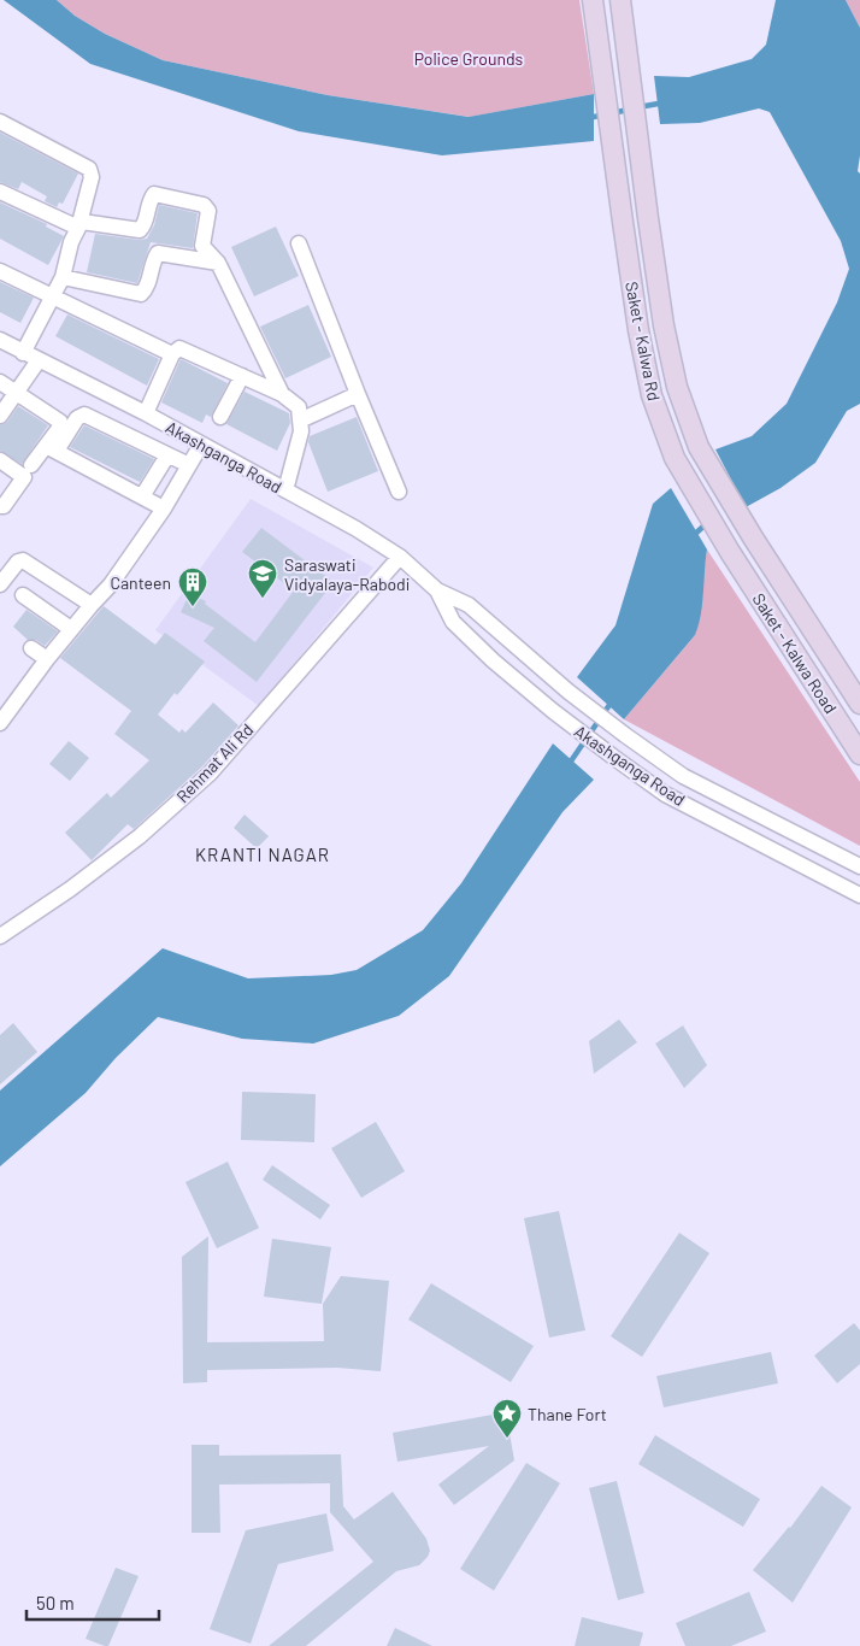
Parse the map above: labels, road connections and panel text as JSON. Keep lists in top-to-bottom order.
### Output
{
  "streets": {
    "main road": ["Saket - Kalwa Rd", "Saket - Kalwa Road"],
    "street": ["Akashganga Road", "Rehmat Ali Rd"]
  },
  "crossings": [
    ["Saket - Kalwa Rd", "Saket - Kalwa Road"],
    ["Akashganga Road", "Rehmat Ali Rd"]
  ],
  "districts": ["KRANTI NAGAR"],
  "parks": ["Police Grounds"],
  "places": {
    "school or university": ["Saraswati Vidyalaya-Rabodi"],
    "building": ["Canteen"],
    "place": ["Thane Fort"]
  },
  "scale_bar": "50 m"
}
